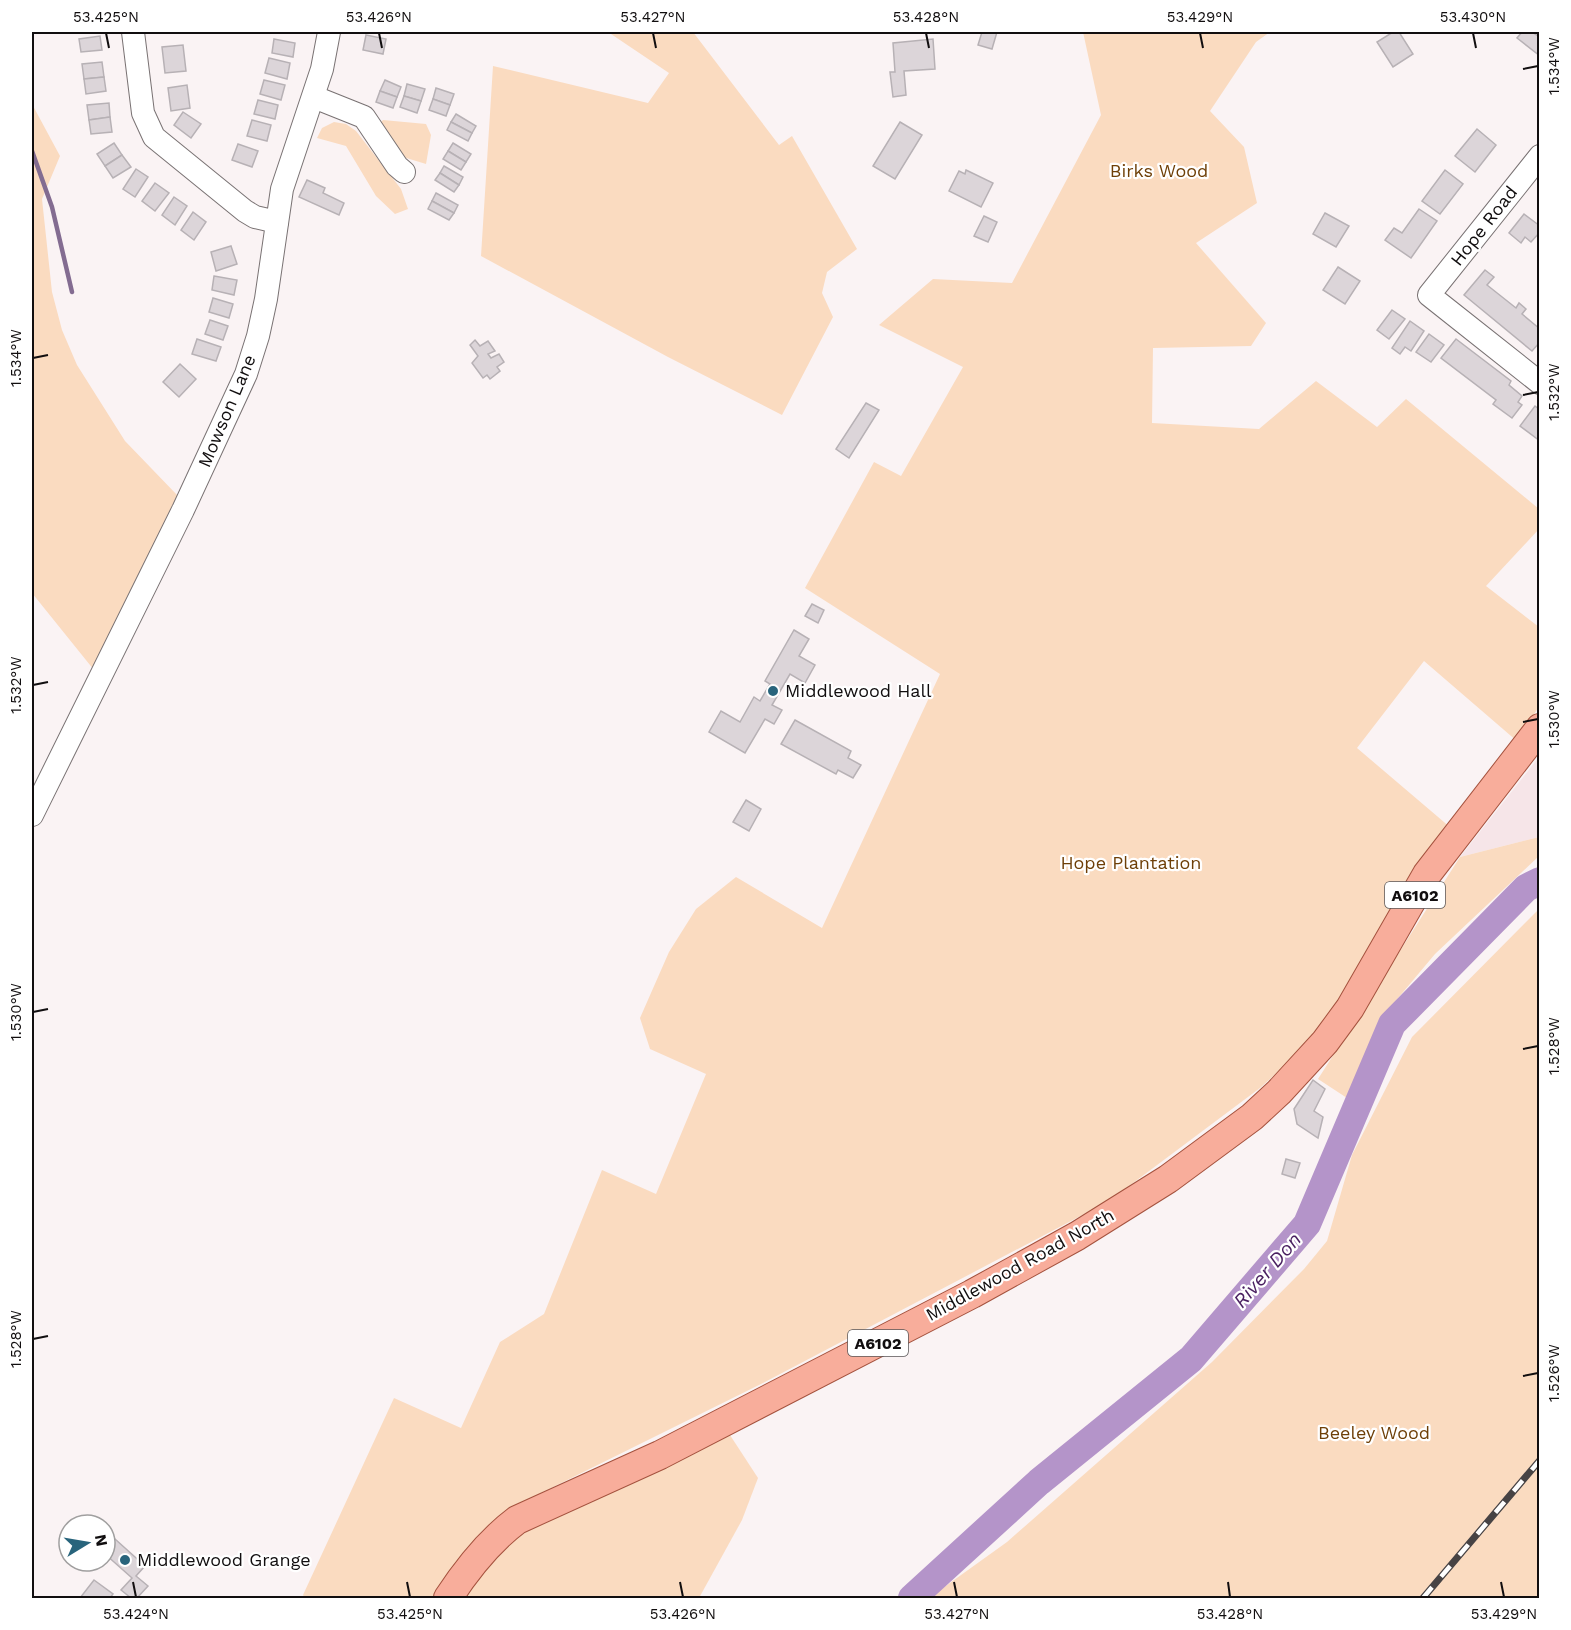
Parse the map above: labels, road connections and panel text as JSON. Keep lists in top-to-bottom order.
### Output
{
  "streets": {
    "main road": ["A6102", "Middlewood Road North"],
    "street": ["Hope Road", "Mowson Lane"]
  },
  "water": ["River Don"],
  "parks": ["Birks Wood", "Hope Plantation", "Beeley Wood"],
  "places": ["Middlewood Hall", "Middlewood Grange"],
  "north": "right",
  "coordinates": [
    "53.425°N",
    "53.426°N",
    "53.427°N",
    "53.428°N",
    "53.429°N",
    "53.430°N",
    "1.534°W",
    "1.532°W",
    "1.530°W",
    "1.528°W",
    "1.526°W",
    "53.424°N"
  ]
}
